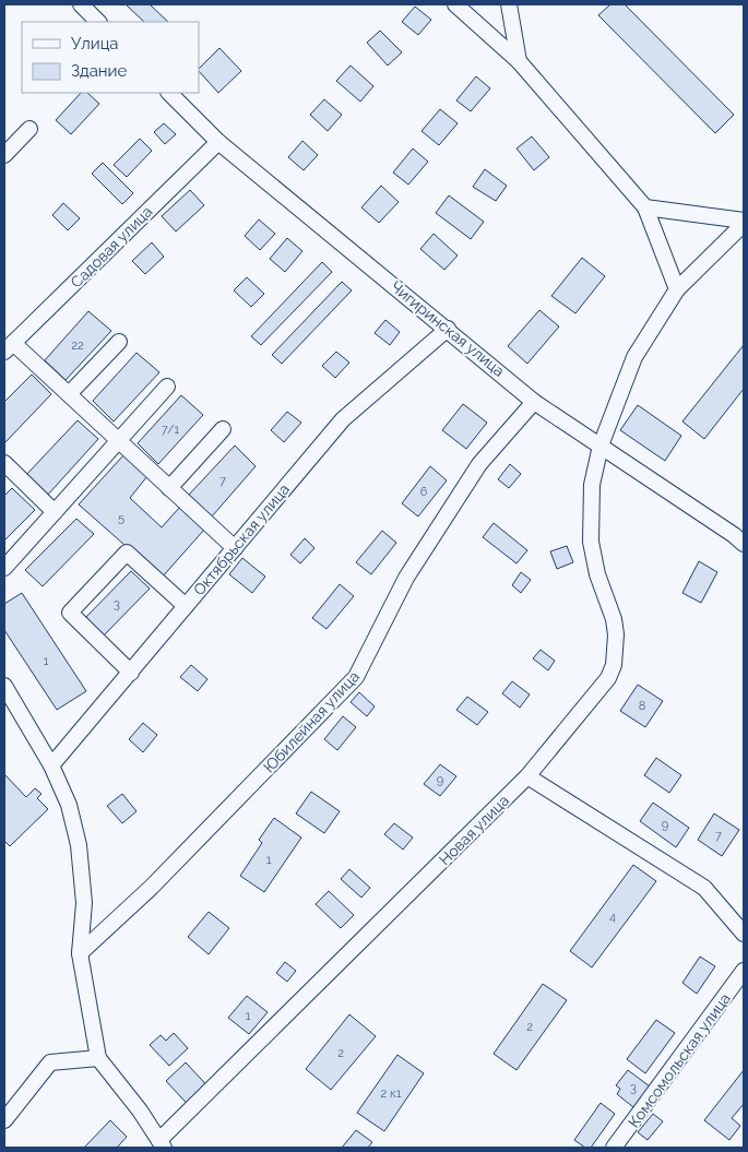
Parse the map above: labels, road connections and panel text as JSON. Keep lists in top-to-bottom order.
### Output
{
  "streets": {
    "street": [
      "Садовая улица",
      "Чигиринская улица",
      "Октябрьская улица",
      "Юбилейная улица",
      "Новая улица",
      "Комсомольская улица"
    ]
  },
  "crossings": [
    ["Садовая улица", "Чигиринская улица"],
    ["Чигиринская улица", "Октябрьская улица"],
    ["Чигиринская улица", "Юбилейная улица"],
    ["Чигиринская улица", "Новая улица"]
  ],
  "house_numbers": [
    "22",
    "7/1",
    "7",
    "6",
    "5",
    "3",
    "1",
    "8",
    "9",
    "9",
    "7",
    "1",
    "4",
    "1",
    "2",
    "2",
    "3",
    "2 к1"
  ],
  "legend": ["Улица", "Здание"]
}
